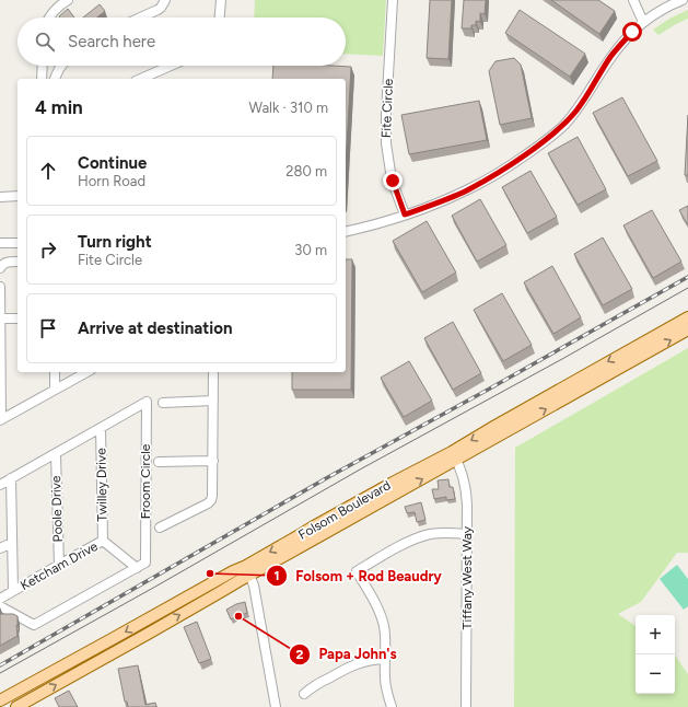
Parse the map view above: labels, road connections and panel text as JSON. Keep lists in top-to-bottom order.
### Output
{
  "streets": {
    "main road": ["Folsom Boulevard"],
    "street": [
      "Fite Circle",
      "Froom Circle",
      "Twilley Drive",
      "Poole Drive",
      "Ketcham Drive",
      "Tiffany West Way"
    ]
  },
  "crossings": [
    ["Froom Circle", "Twilley Drive"],
    ["Froom Circle", "Poole Drive"],
    ["Froom Circle", "Ketcham Drive"],
    ["Twilley Drive", "Ketcham Drive"],
    ["Poole Drive", "Ketcham Drive"],
    ["Folsom Boulevard", "Tiffany West Way"]
  ],
  "places": ["Folsom + Rod Beaudry", "Papa John's"],
  "page": {
    "search": "Search here",
    "heading": ["4 min", "Walk · 310 m"],
    "list": [
      ["Continue", "Horn Road", "280 m"],
      ["Turn right", "Fite Circle", "30 m"],
      "Arrive at destination"
    ],
    "map_buttons": ["+", "−"]
  }
}
